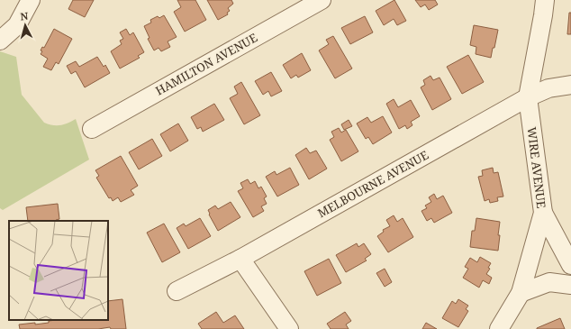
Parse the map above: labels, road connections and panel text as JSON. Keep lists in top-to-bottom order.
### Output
{
  "streets": {
    "street": ["HAMILTON AVENUE", "WIRE AVENUE", "MELBOURNE AVENUE"]
  },
  "crossings": [
    ["WIRE AVENUE", "MELBOURNE AVENUE"]
  ],
  "north": "top"
}
